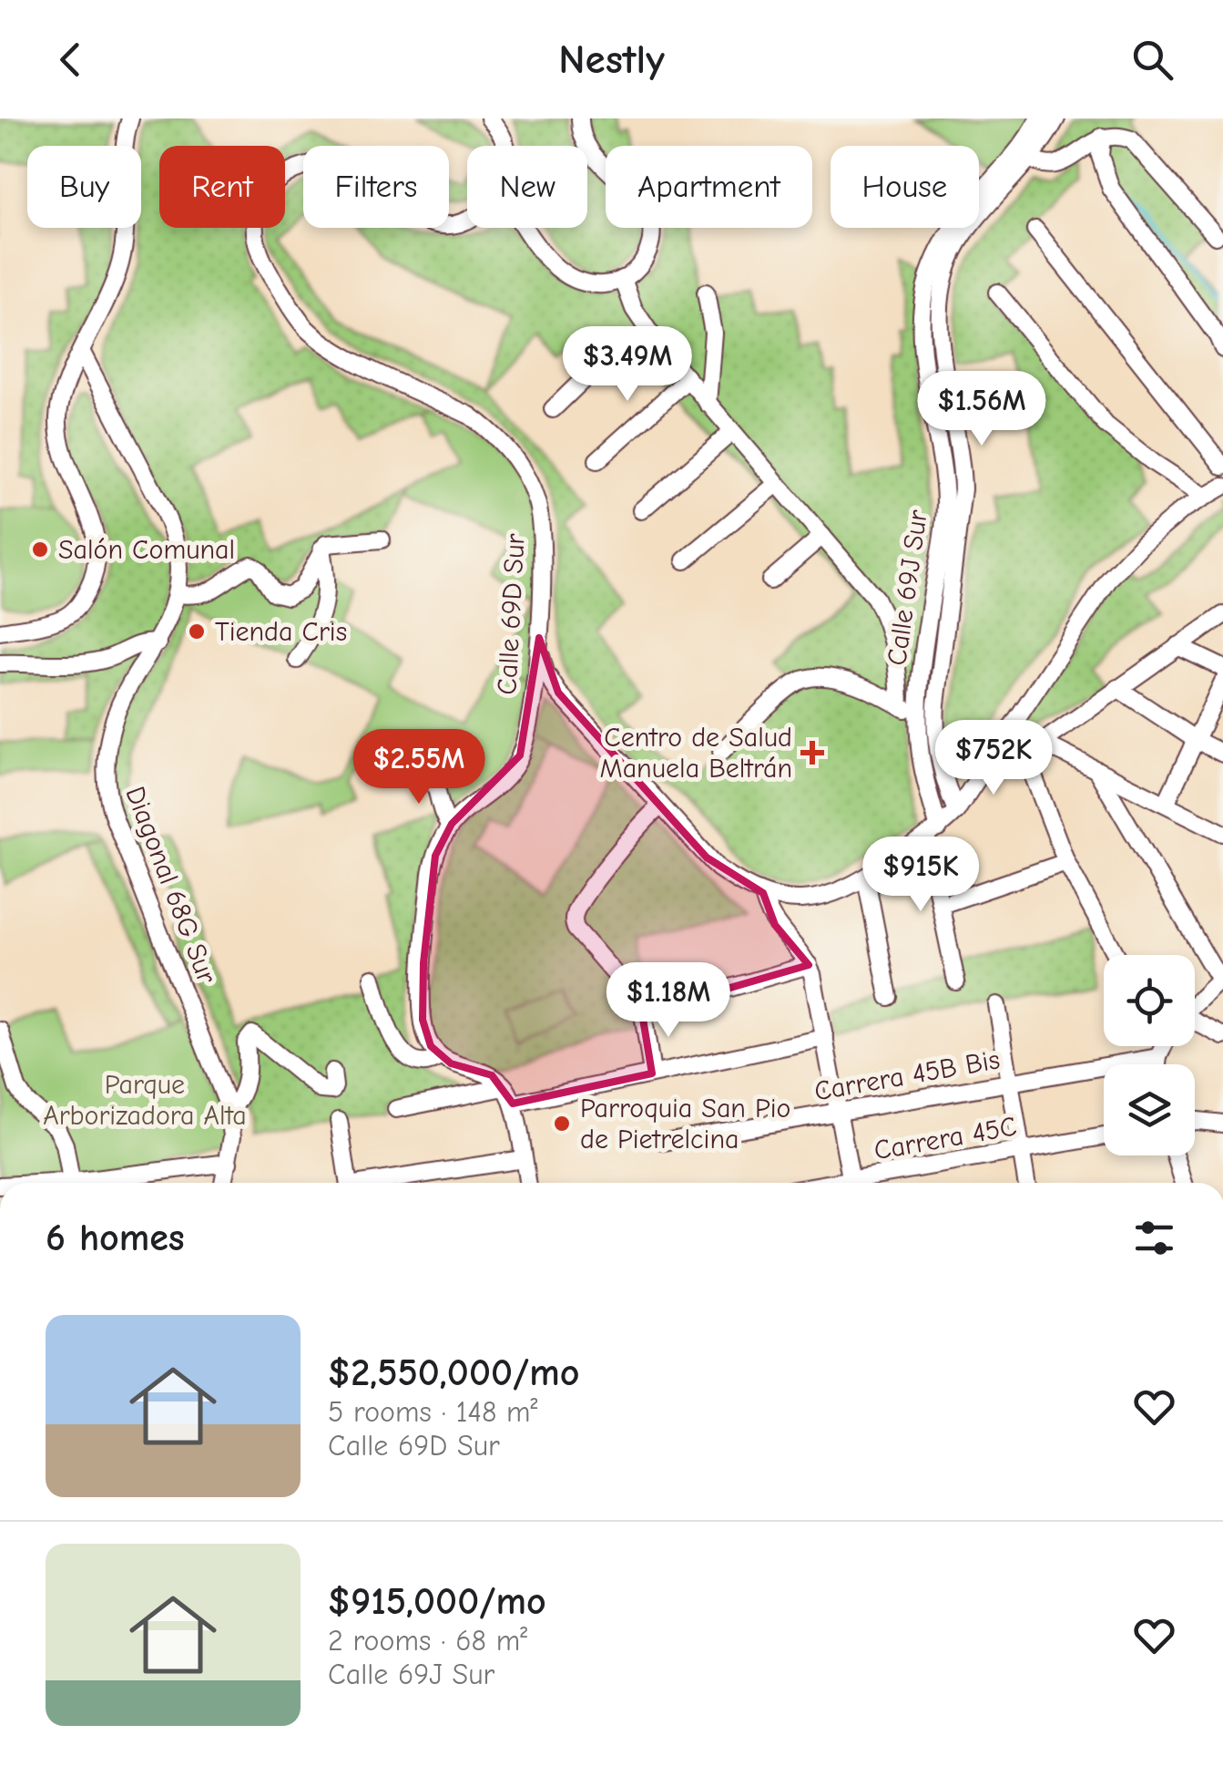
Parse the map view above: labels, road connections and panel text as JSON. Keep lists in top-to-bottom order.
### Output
{
  "streets": {
    "street": [
      "Calle 69J Sur",
      "Calle 69D Sur",
      "Diagonal 68G Sur",
      "Carrera 45B Bis",
      "Carrera 45C"
    ]
  },
  "parks": ["Parque Arborizadora Alta"],
  "places": {
    "other": ["Salón Comunal", "Tienda Cris", "Parroquia San Pio de Pietrelcina"],
    "health": ["Centro de Salud Manuela Beltrán"]
  },
  "page": {
    "header": "Nestly",
    "chip": [
      "Buy",
      "Rent",
      "Filters",
      "New",
      "Apartment",
      "House"
    ],
    "price": [
      "$3.49M",
      "$1.56M",
      "$752K",
      "$2.55M",
      "$915K",
      "$1.18M"
    ],
    "heading": "6 homes",
    "list": [
      {
        "name": "$2,550,000/mo",
        "note": "5 rooms · 148 m² · Calle 69D Sur"
      },
      {
        "name": "$915,000/mo",
        "note": "2 rooms · 68 m² · Calle 69J Sur"
      }
    ]
  }
}
